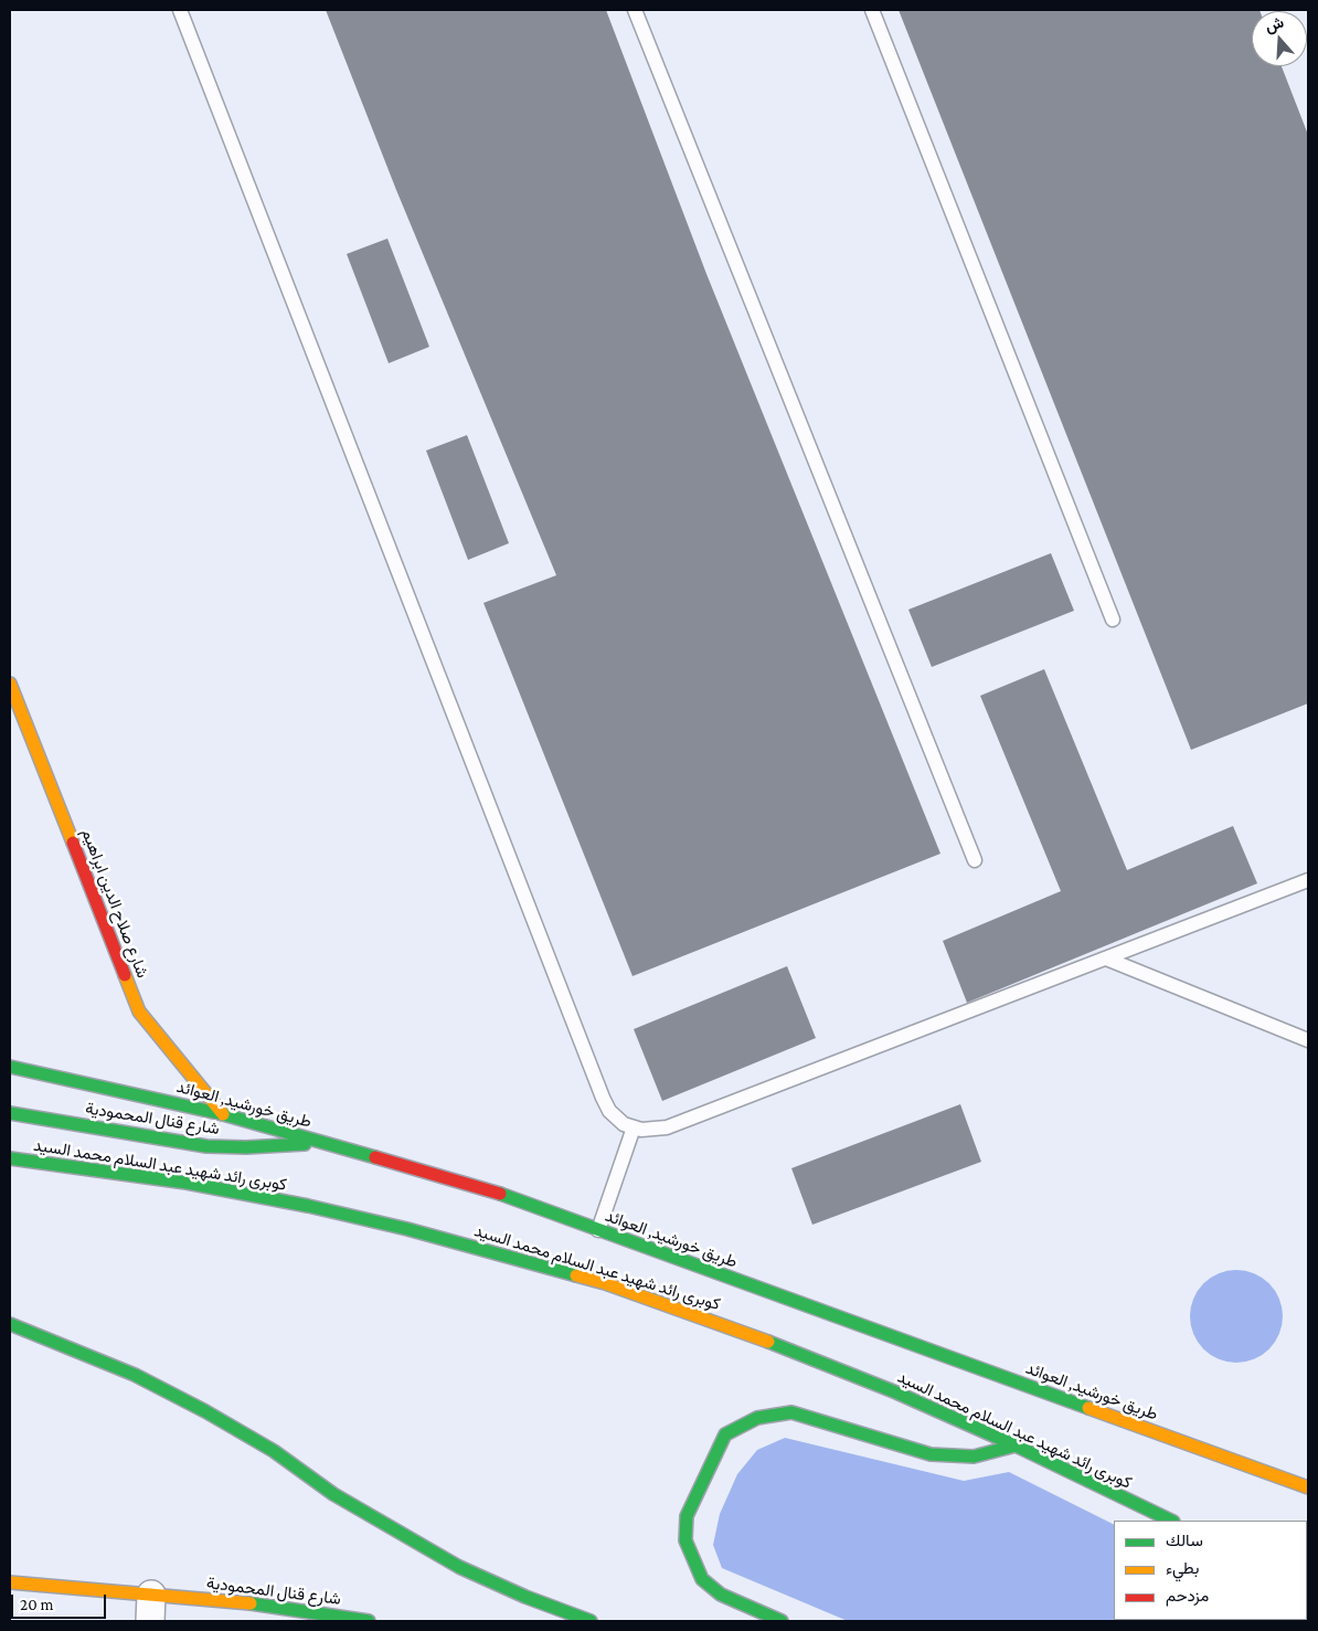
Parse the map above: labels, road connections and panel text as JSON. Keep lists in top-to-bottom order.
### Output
{
  "streets": {
    "main road": [
      "شارع صلاح الدين ابراهيم",
      "طريق خورشيد, العوائد",
      "شارع قنال المحمودية",
      "كوبرى رائد شهيد عبد السلام محمد السيد"
    ]
  },
  "crossings": [
    ["شارع صلاح الدين ابراهيم", "طريق خورشيد, العوائد"],
    ["طريق خورشيد, العوائد", "شارع قنال المحمودية"]
  ],
  "legend": ["سالك", "بطيء", "مزدحم"],
  "scale_bar": "20 m",
  "north": "top"
}
